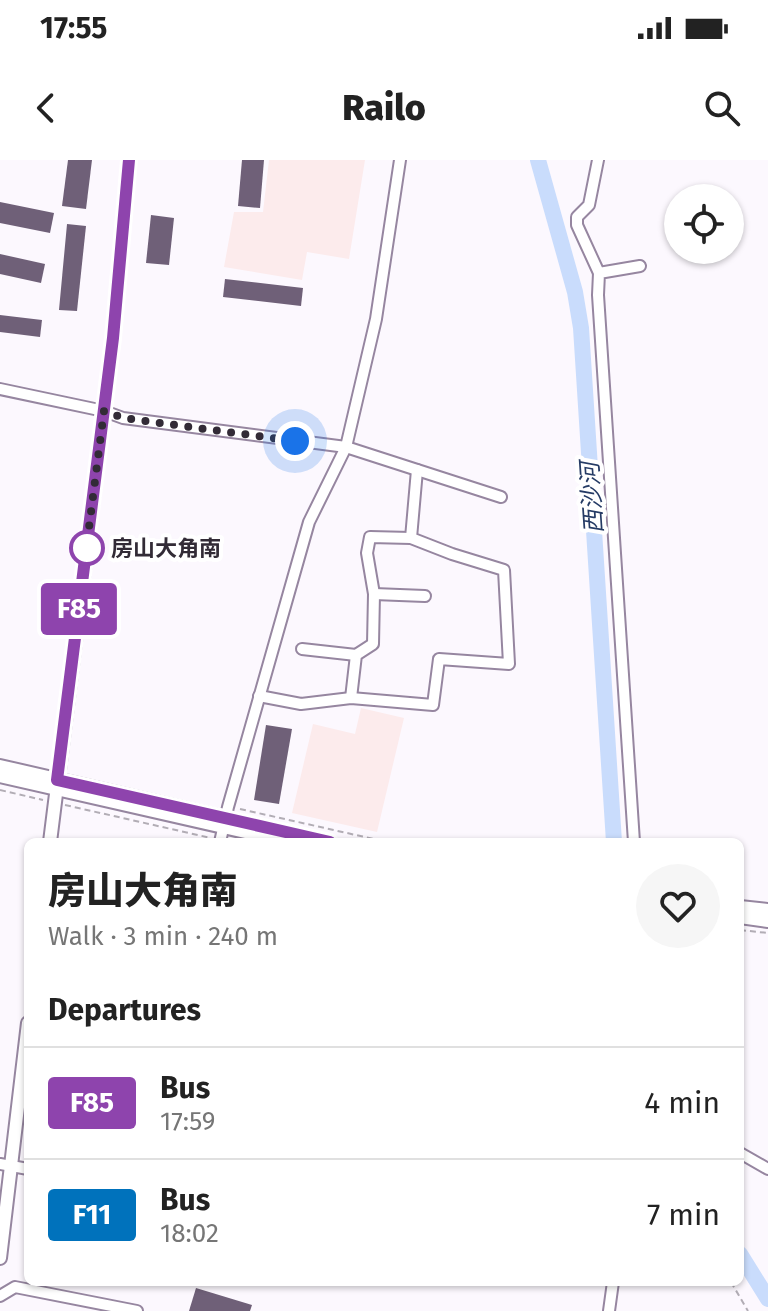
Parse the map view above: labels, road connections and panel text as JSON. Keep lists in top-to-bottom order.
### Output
{
  "water": ["西沙河"],
  "places": ["房山大角南"],
  "lines": ["bus line F85"],
  "page": {
    "status": "17:55",
    "header": "Railo",
    "on_map": "F85",
    "heading": [
      ["房山大角南", "Walk · 3 min · 240 m"],
      "Departures"
    ],
    "list": [
      {
        "mark": "F85",
        "name": "Bus",
        "note": "17:59",
        "value": "4 min"
      },
      {
        "mark": "F11",
        "name": "Bus",
        "note": "18:02",
        "value": "7 min"
      }
    ]
  }
}
